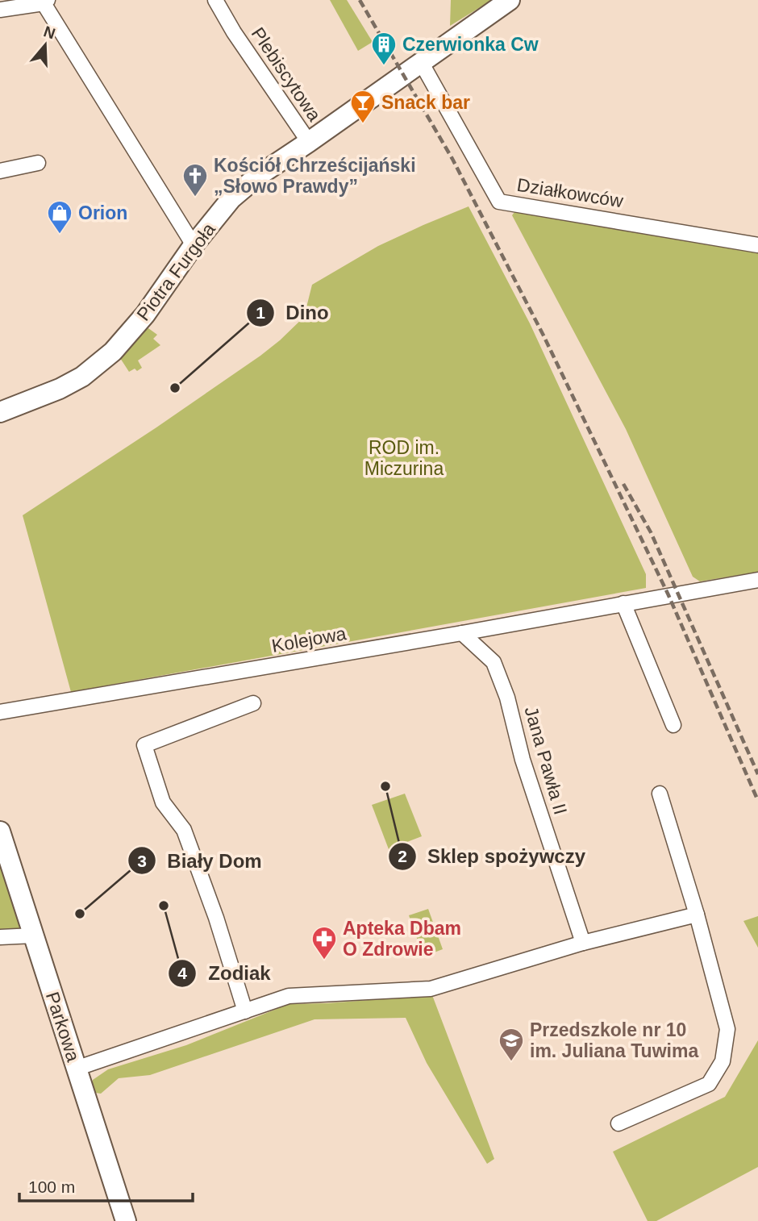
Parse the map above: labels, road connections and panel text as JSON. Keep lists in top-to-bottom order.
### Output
{
  "streets": {
    "street": [
      "Plebiscytowa",
      "Działkowców",
      "Piotra Furgoła",
      "Kolejowa",
      "Jana Pawła II",
      "Parkowa"
    ]
  },
  "crossings": [
    ["Plebiscytowa", "Piotra Furgoła"],
    ["Działkowców", "Piotra Furgoła"],
    ["Kolejowa", "Jana Pawła II"]
  ],
  "parks": ["ROD im. Miczurina"],
  "places": {
    "building": ["Czerwionka Cw"],
    "bar": ["Snack bar"],
    "church": ["Kościół Chrześcijański „Słowo Prawdy”"],
    "shop": ["Orion"],
    "other": [
      "Dino",
      "Sklep spożywczy",
      "Zodiak",
      "Biały Dom"
    ],
    "pharmacy": ["Apteka Dbam O Zdrowie"],
    "school or university": ["Przedszkole nr 10 im. Juliana Tuwima"]
  },
  "scale_bar": "100 m",
  "north": "top"
}
